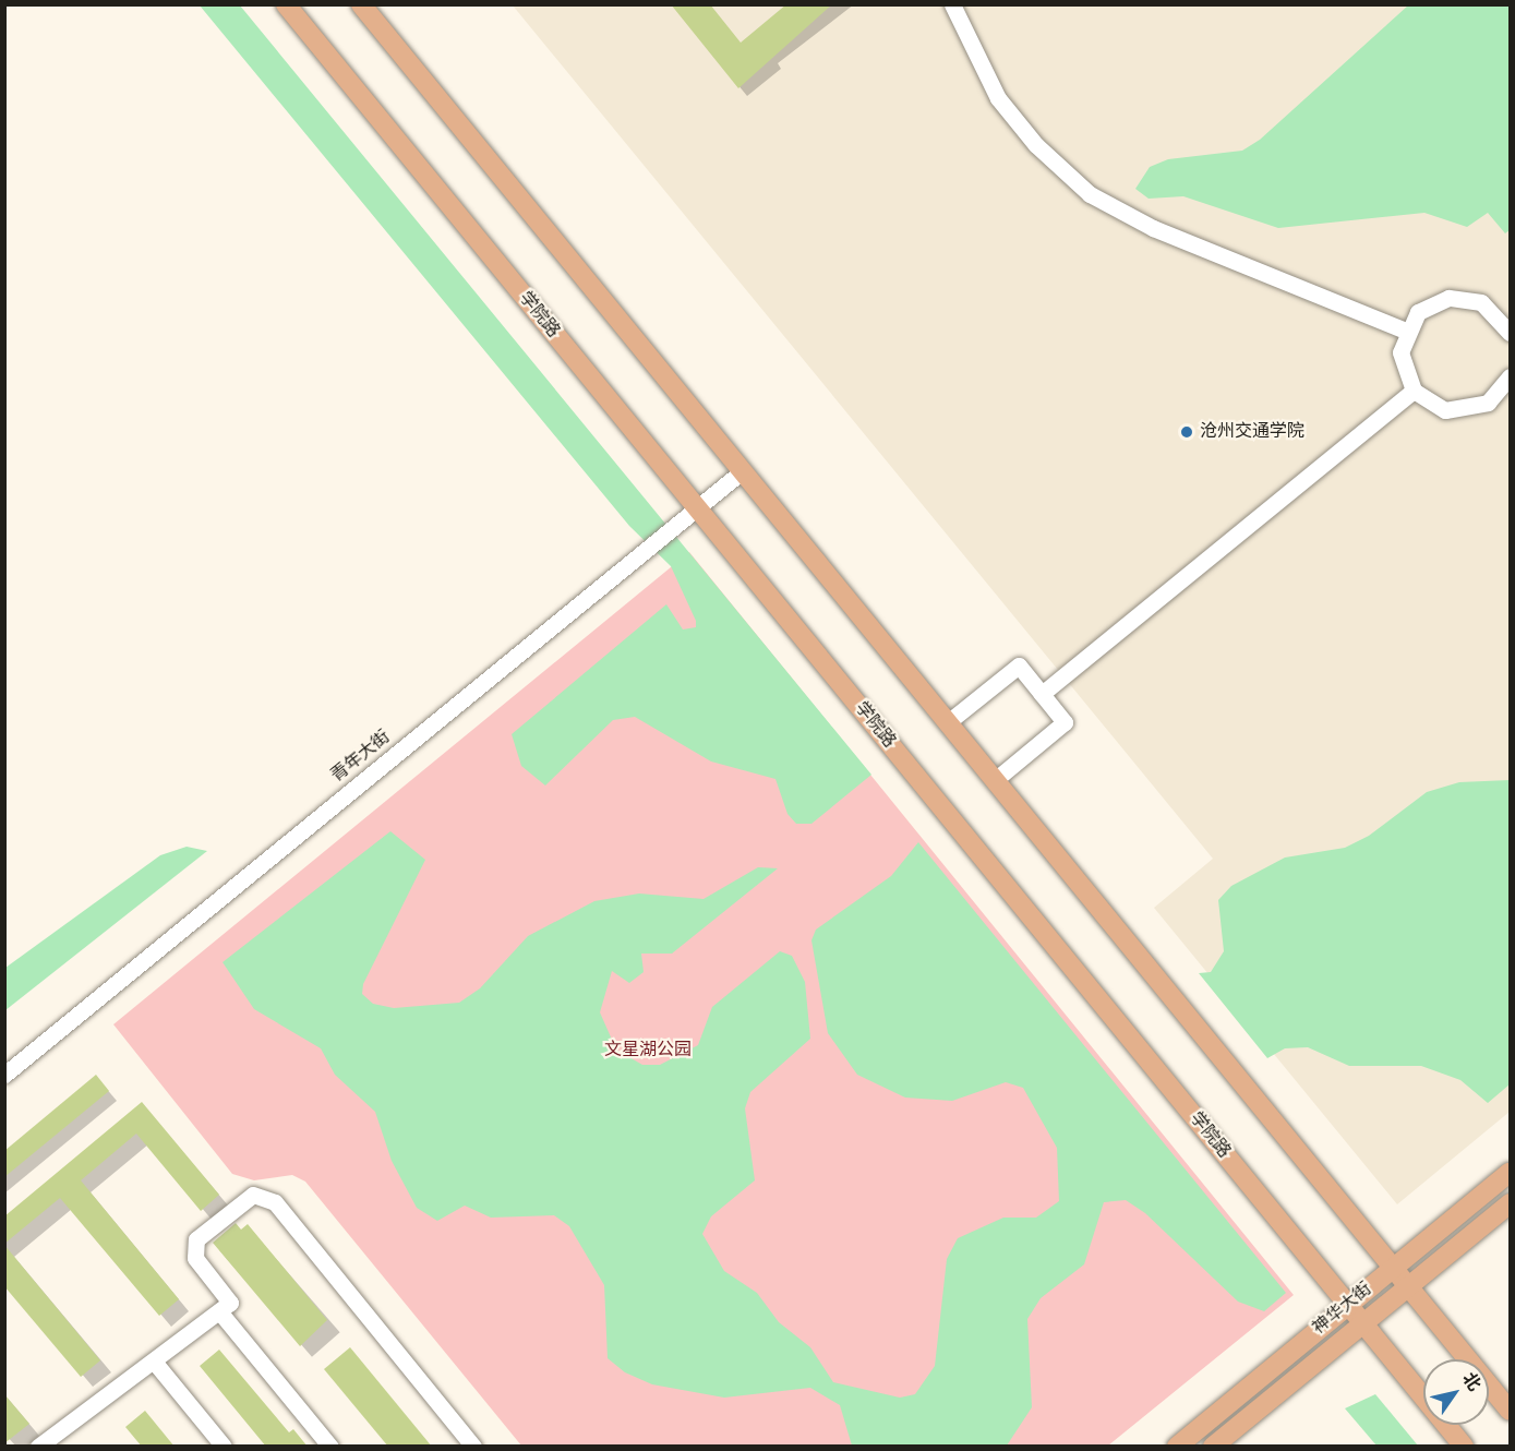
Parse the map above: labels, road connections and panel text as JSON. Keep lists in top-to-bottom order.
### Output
{
  "streets": {
    "main road": ["学院路", "神华大街"],
    "street": ["青年大街"]
  },
  "crossings": [
    ["学院路", "青年大街"],
    ["学院路", "神华大街"]
  ],
  "parks": ["文星湖公园"],
  "places": ["沧州交通学院"],
  "north": "top right"
}
